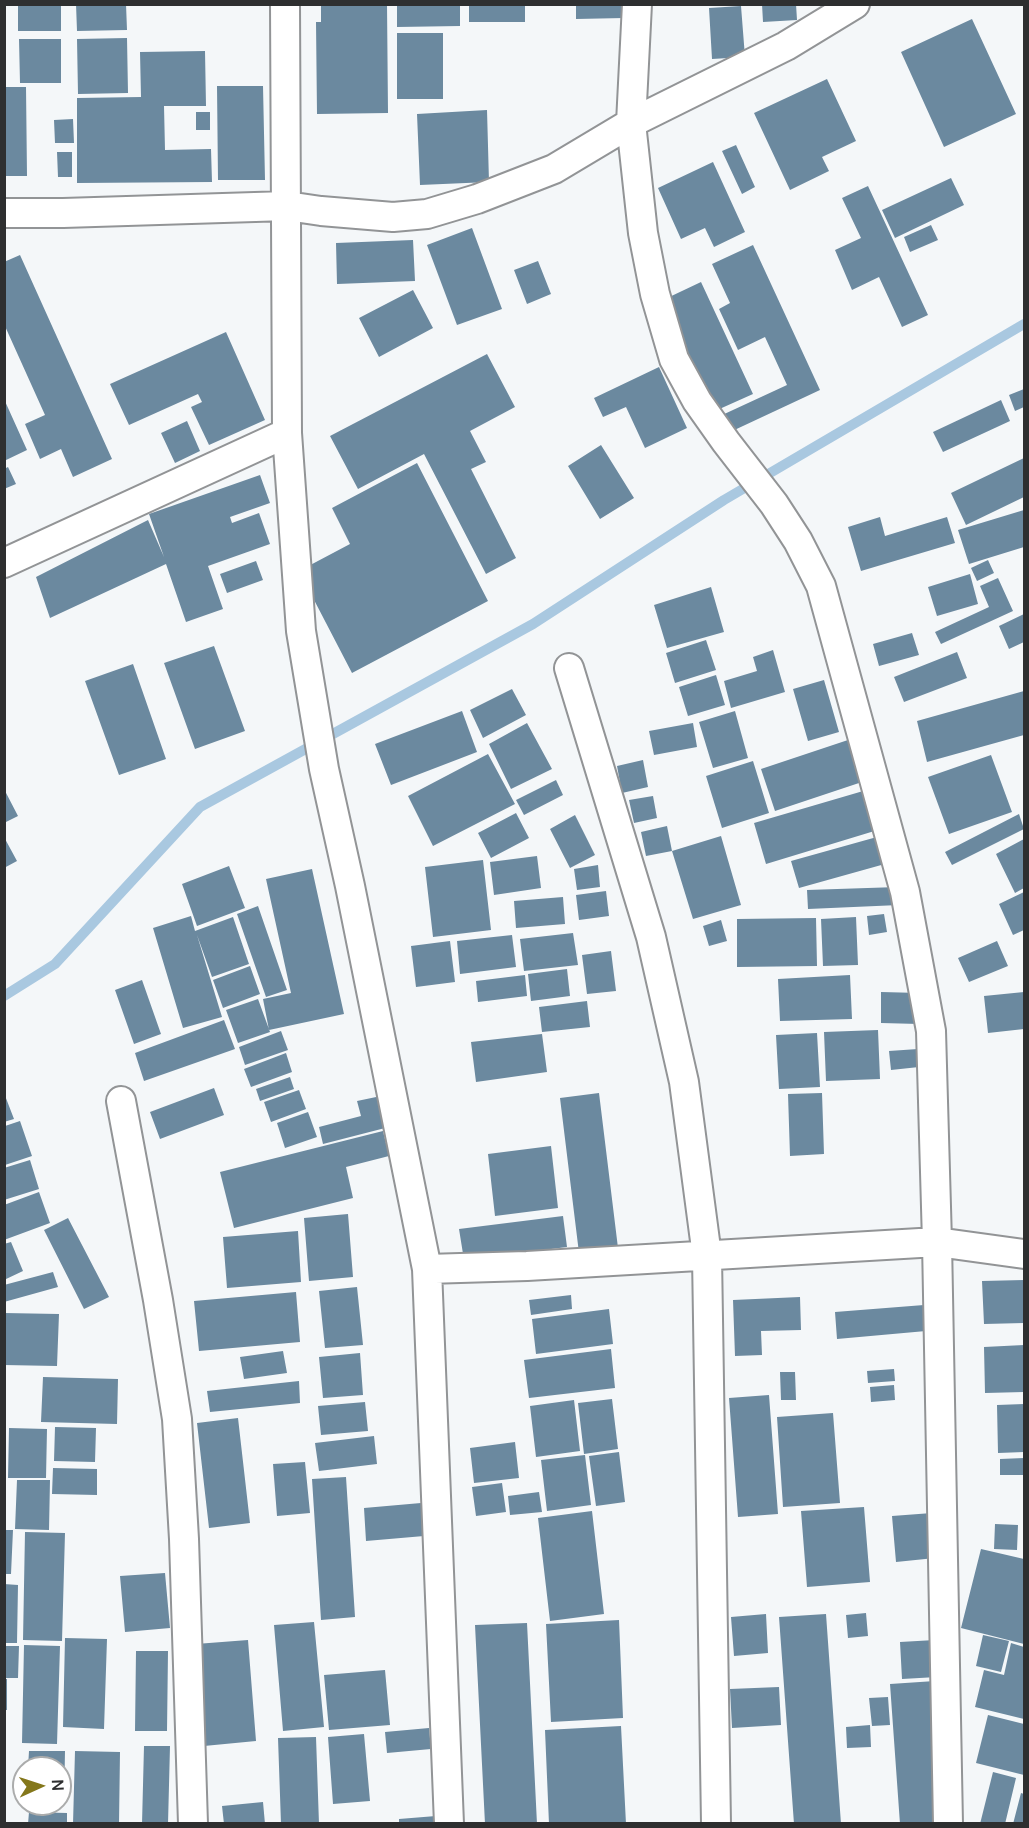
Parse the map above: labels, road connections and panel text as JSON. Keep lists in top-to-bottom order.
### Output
{
  "north": "right"
}
